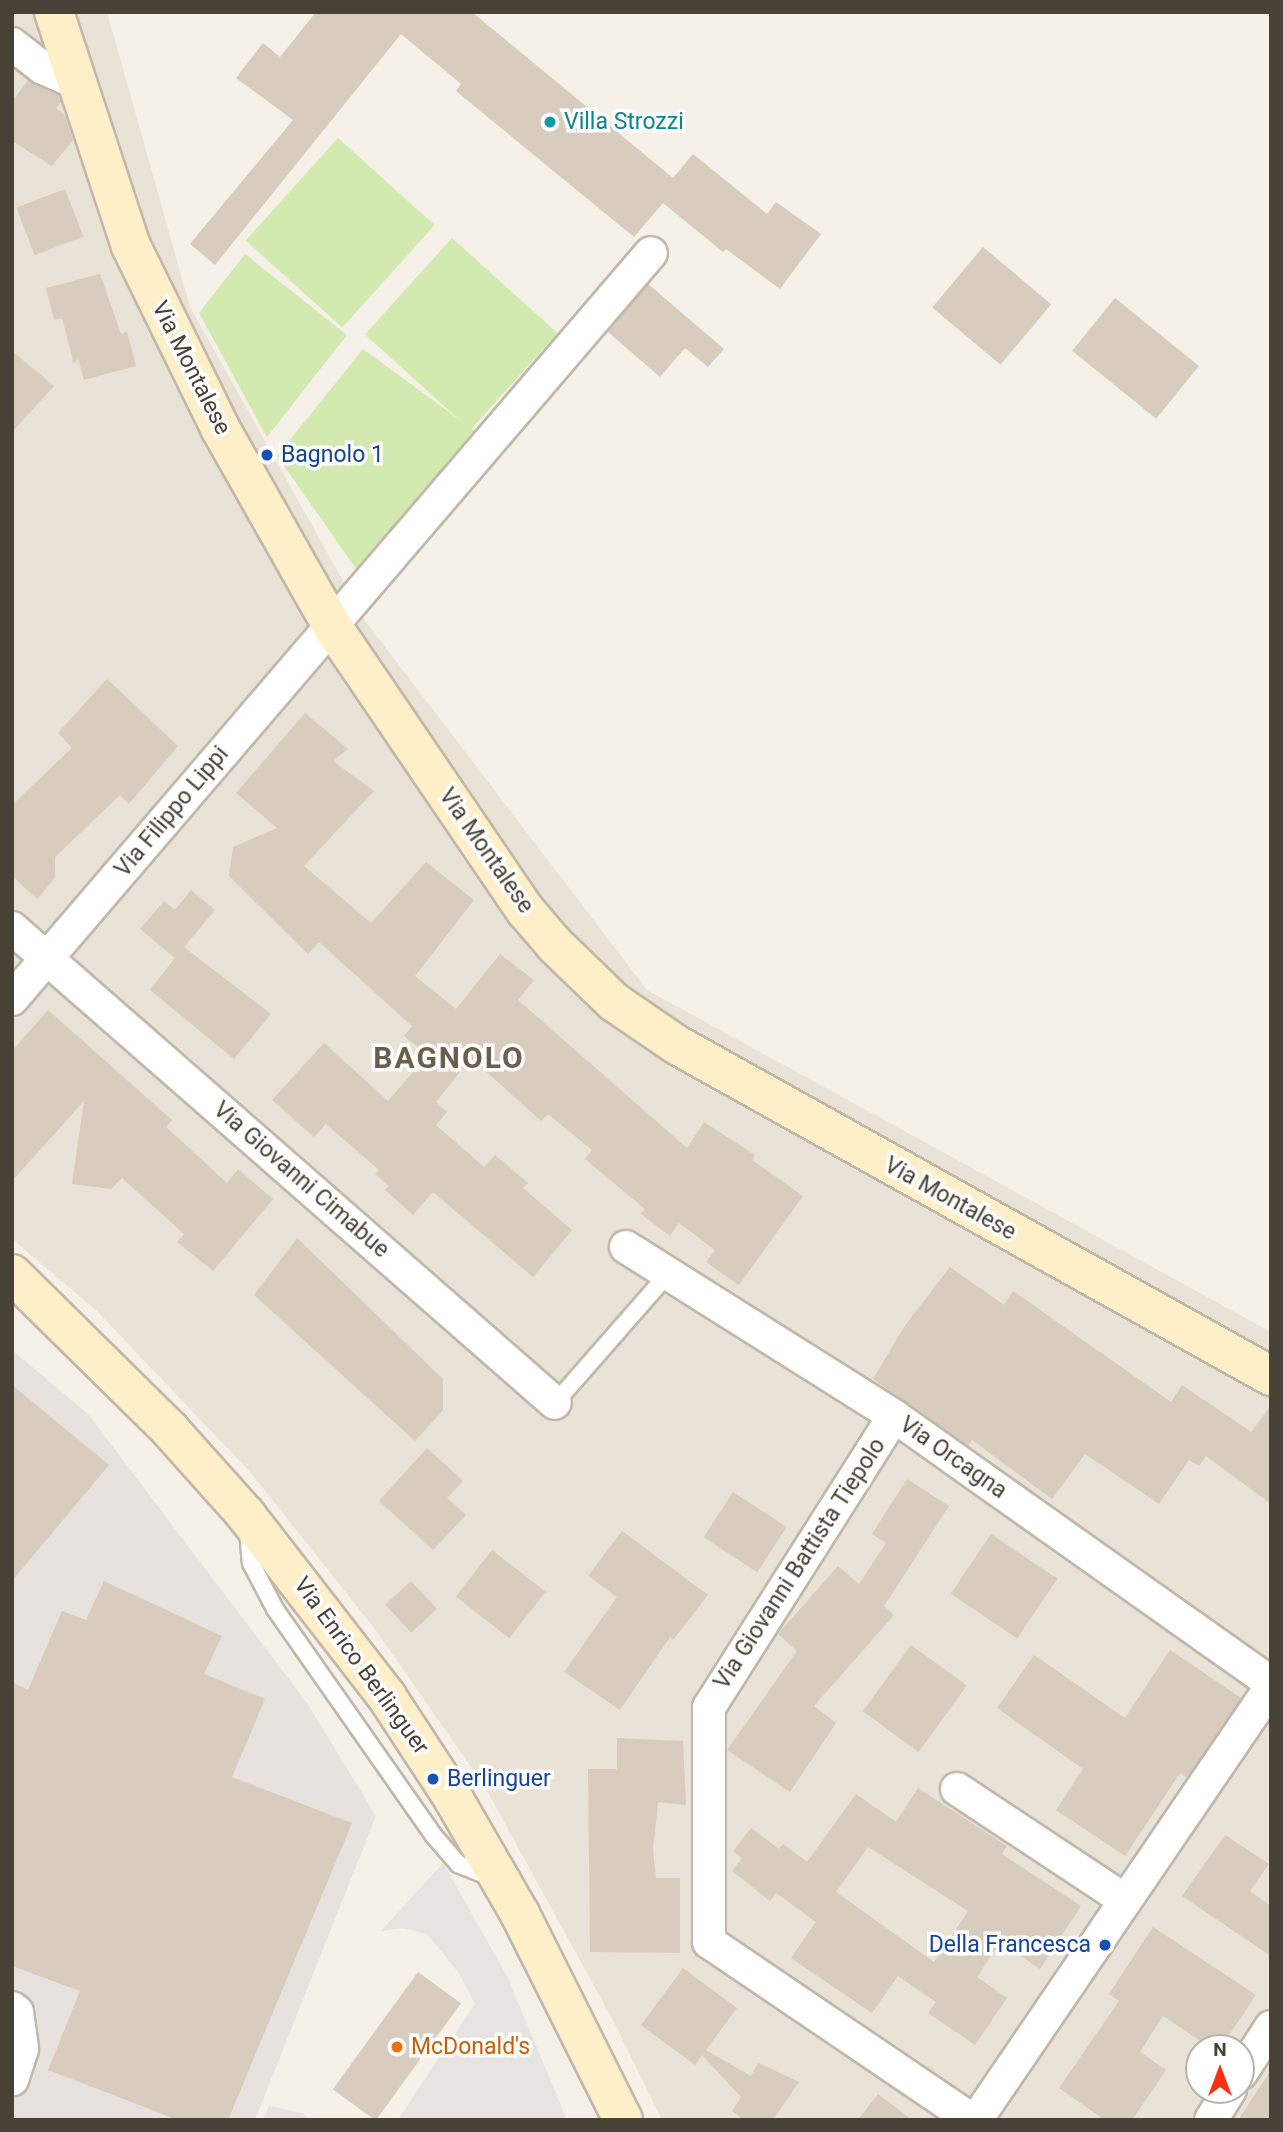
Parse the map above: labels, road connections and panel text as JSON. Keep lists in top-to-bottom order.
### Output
{
  "streets": {
    "street": [
      "Via Montalese",
      "Via Filippo Lippi",
      "Via Giovanni Cimabue",
      "Via Orcagna",
      "Via Giovanni Battista Tiepolo",
      "Via Enrico Berlinguer"
    ]
  },
  "crossings": [
    ["Via Montalese", "Via Filippo Lippi"],
    ["Via Filippo Lippi", "Via Giovanni Cimabue"],
    ["Via Orcagna", "Via Giovanni Battista Tiepolo"]
  ],
  "districts": ["BAGNOLO"],
  "places": [
    "Villa Strozzi",
    "Bagnolo 1",
    "Berlinguer",
    "Della Francesca",
    "McDonald's"
  ],
  "north": "top"
}
